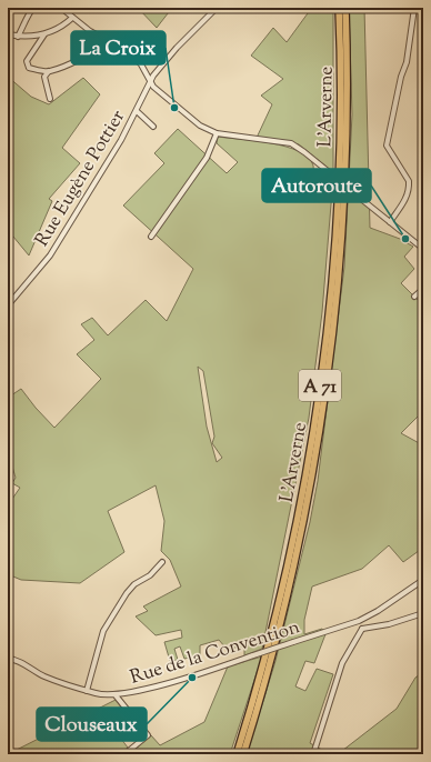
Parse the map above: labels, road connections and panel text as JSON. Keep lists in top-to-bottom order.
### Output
{
  "streets": {
    "highway": ["L'Arverne", "A 71"],
    "street": ["Rue Eugène Pottier", "Rue de la Convention"]
  },
  "places": ["La Croix", "Autoroute", "Clouseaux"]
}
